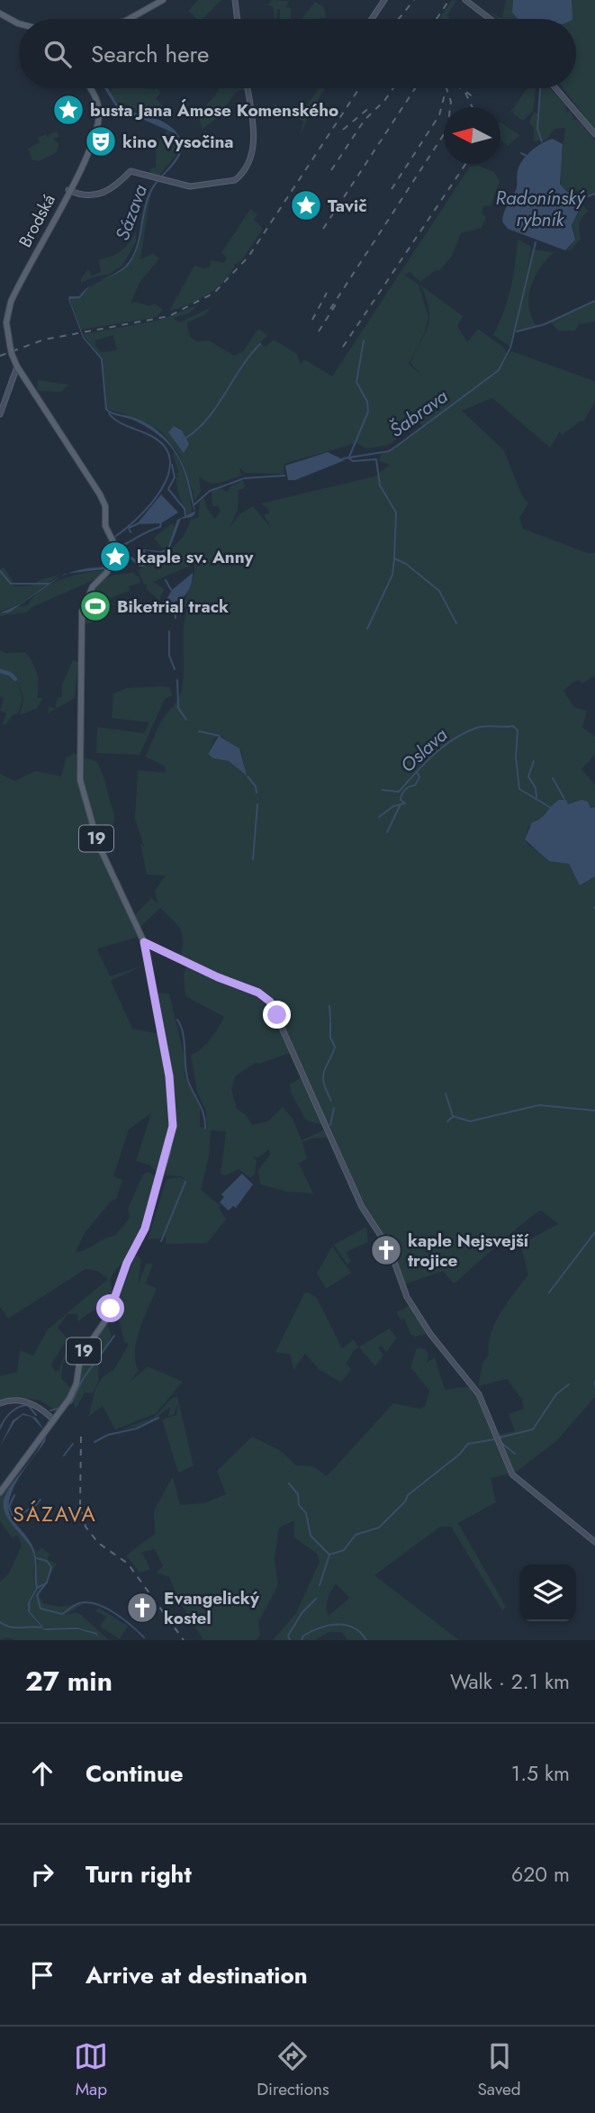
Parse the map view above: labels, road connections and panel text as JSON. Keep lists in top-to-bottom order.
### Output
{
  "streets": {
    "main road": ["Brodská", "19"]
  },
  "crossings": [
    ["Brodská", "19"]
  ],
  "districts": ["SÁZAVA"],
  "water": [
    "Radonínský rybník",
    "Sázava",
    "Šabrava",
    "Oslava"
  ],
  "places": {
    "place": ["busta Jana Ámose Komenského", "Tavič", "kaple sv. Anny"],
    "theatre": ["kino Vysočina"],
    "sports": ["Biketrial track"],
    "church": ["kaple Nejsvejší trojice", "Evangelický kostel"]
  },
  "north": "left",
  "page": {
    "search": "Search here",
    "heading": ["27 min", "Walk · 2.1 km"],
    "list": [
      ["Continue", "1.5 km"],
      ["Turn right", "620 m"],
      "Arrive at destination"
    ],
    "nav": ["Map", "Directions", "Saved"]
  }
}
